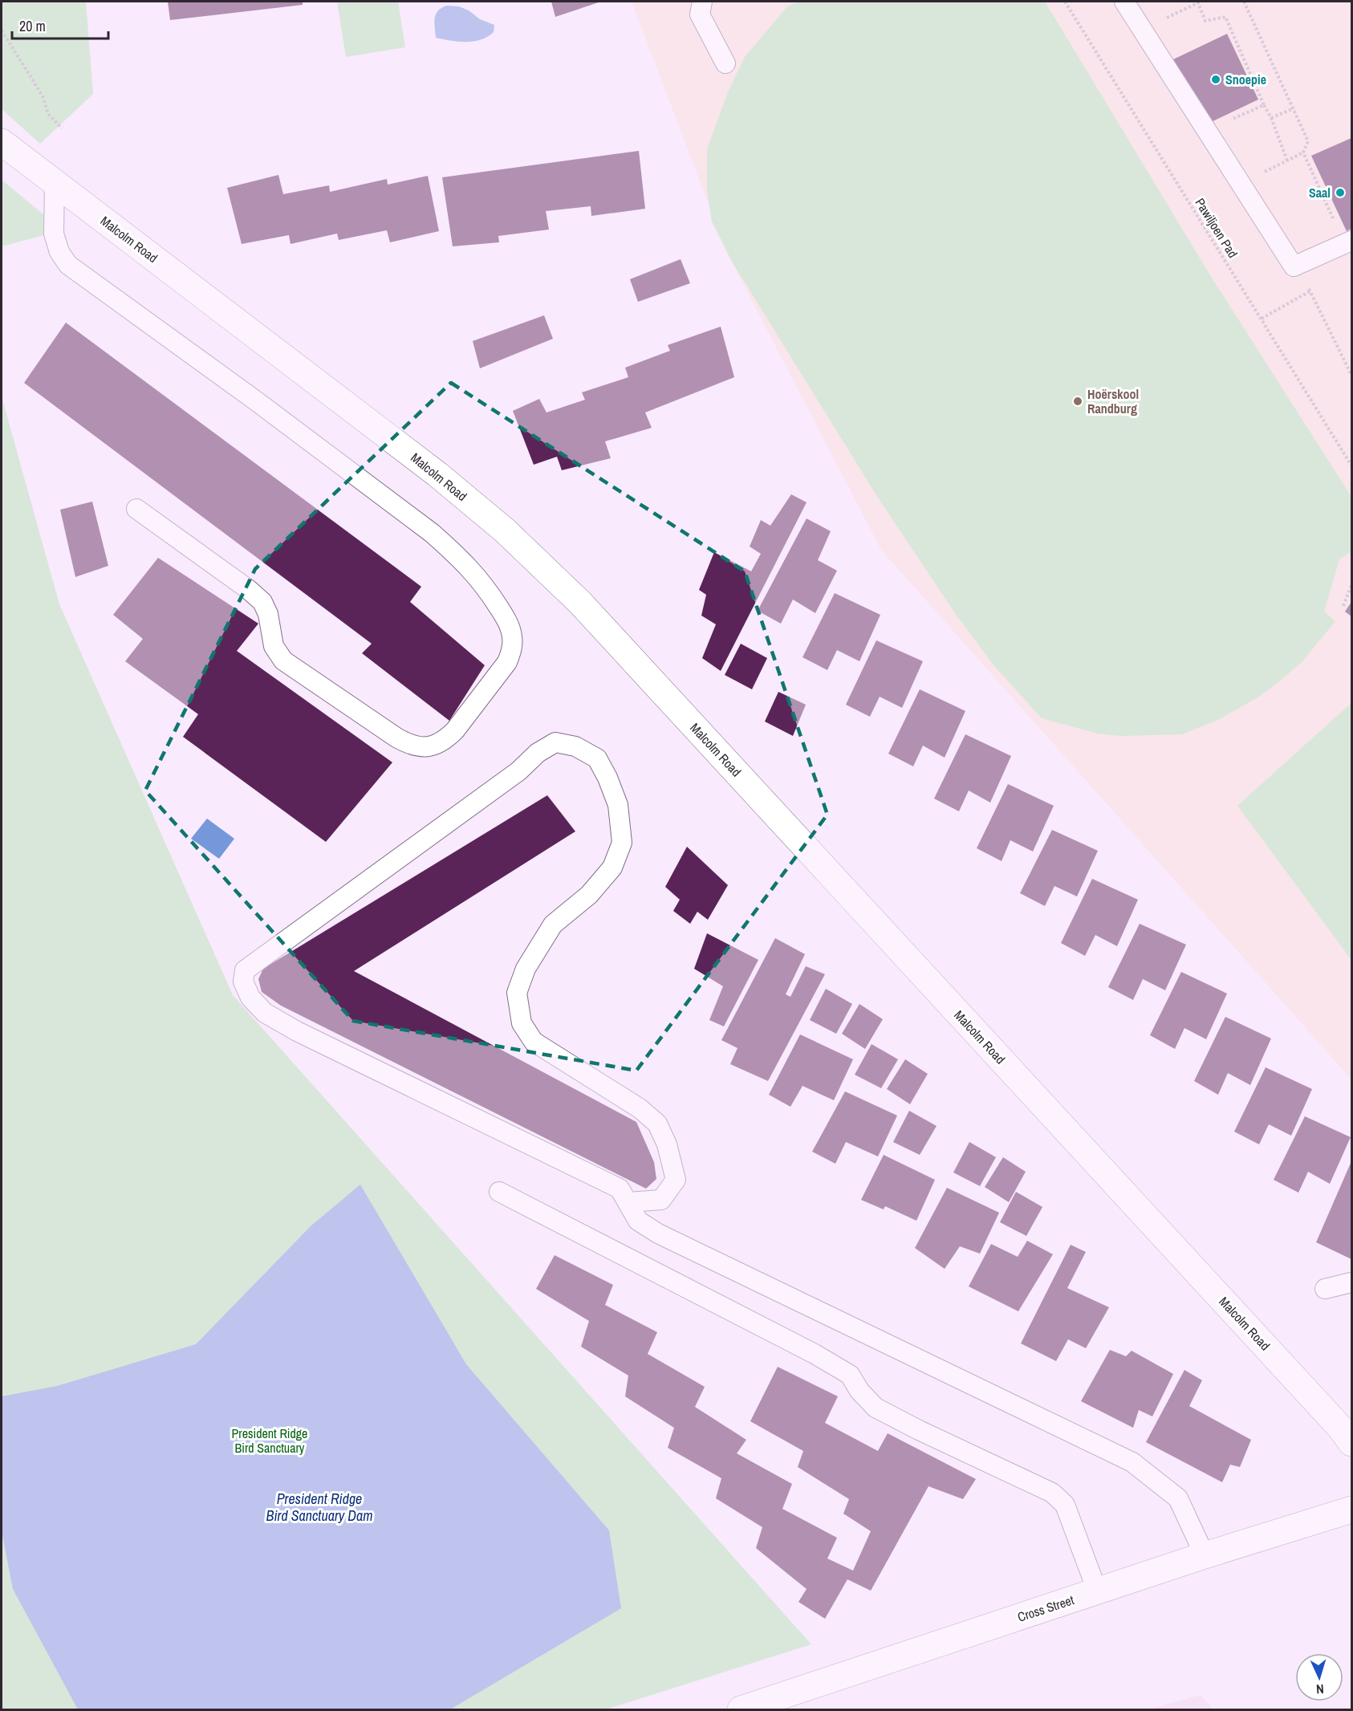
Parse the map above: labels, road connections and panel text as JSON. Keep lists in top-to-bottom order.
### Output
{
  "streets": {
    "street": ["Malcolm Road", "Cross Street"],
    "path": ["Pawiljoen Pad"]
  },
  "water": ["President Ridge Bird Sanctuary Dam"],
  "parks": ["President Ridge Bird Sanctuary"],
  "places": ["Snoepie", "Saal", "Hoërskool Randburg"],
  "scale_bar": "20 m",
  "north": "bottom"
}
